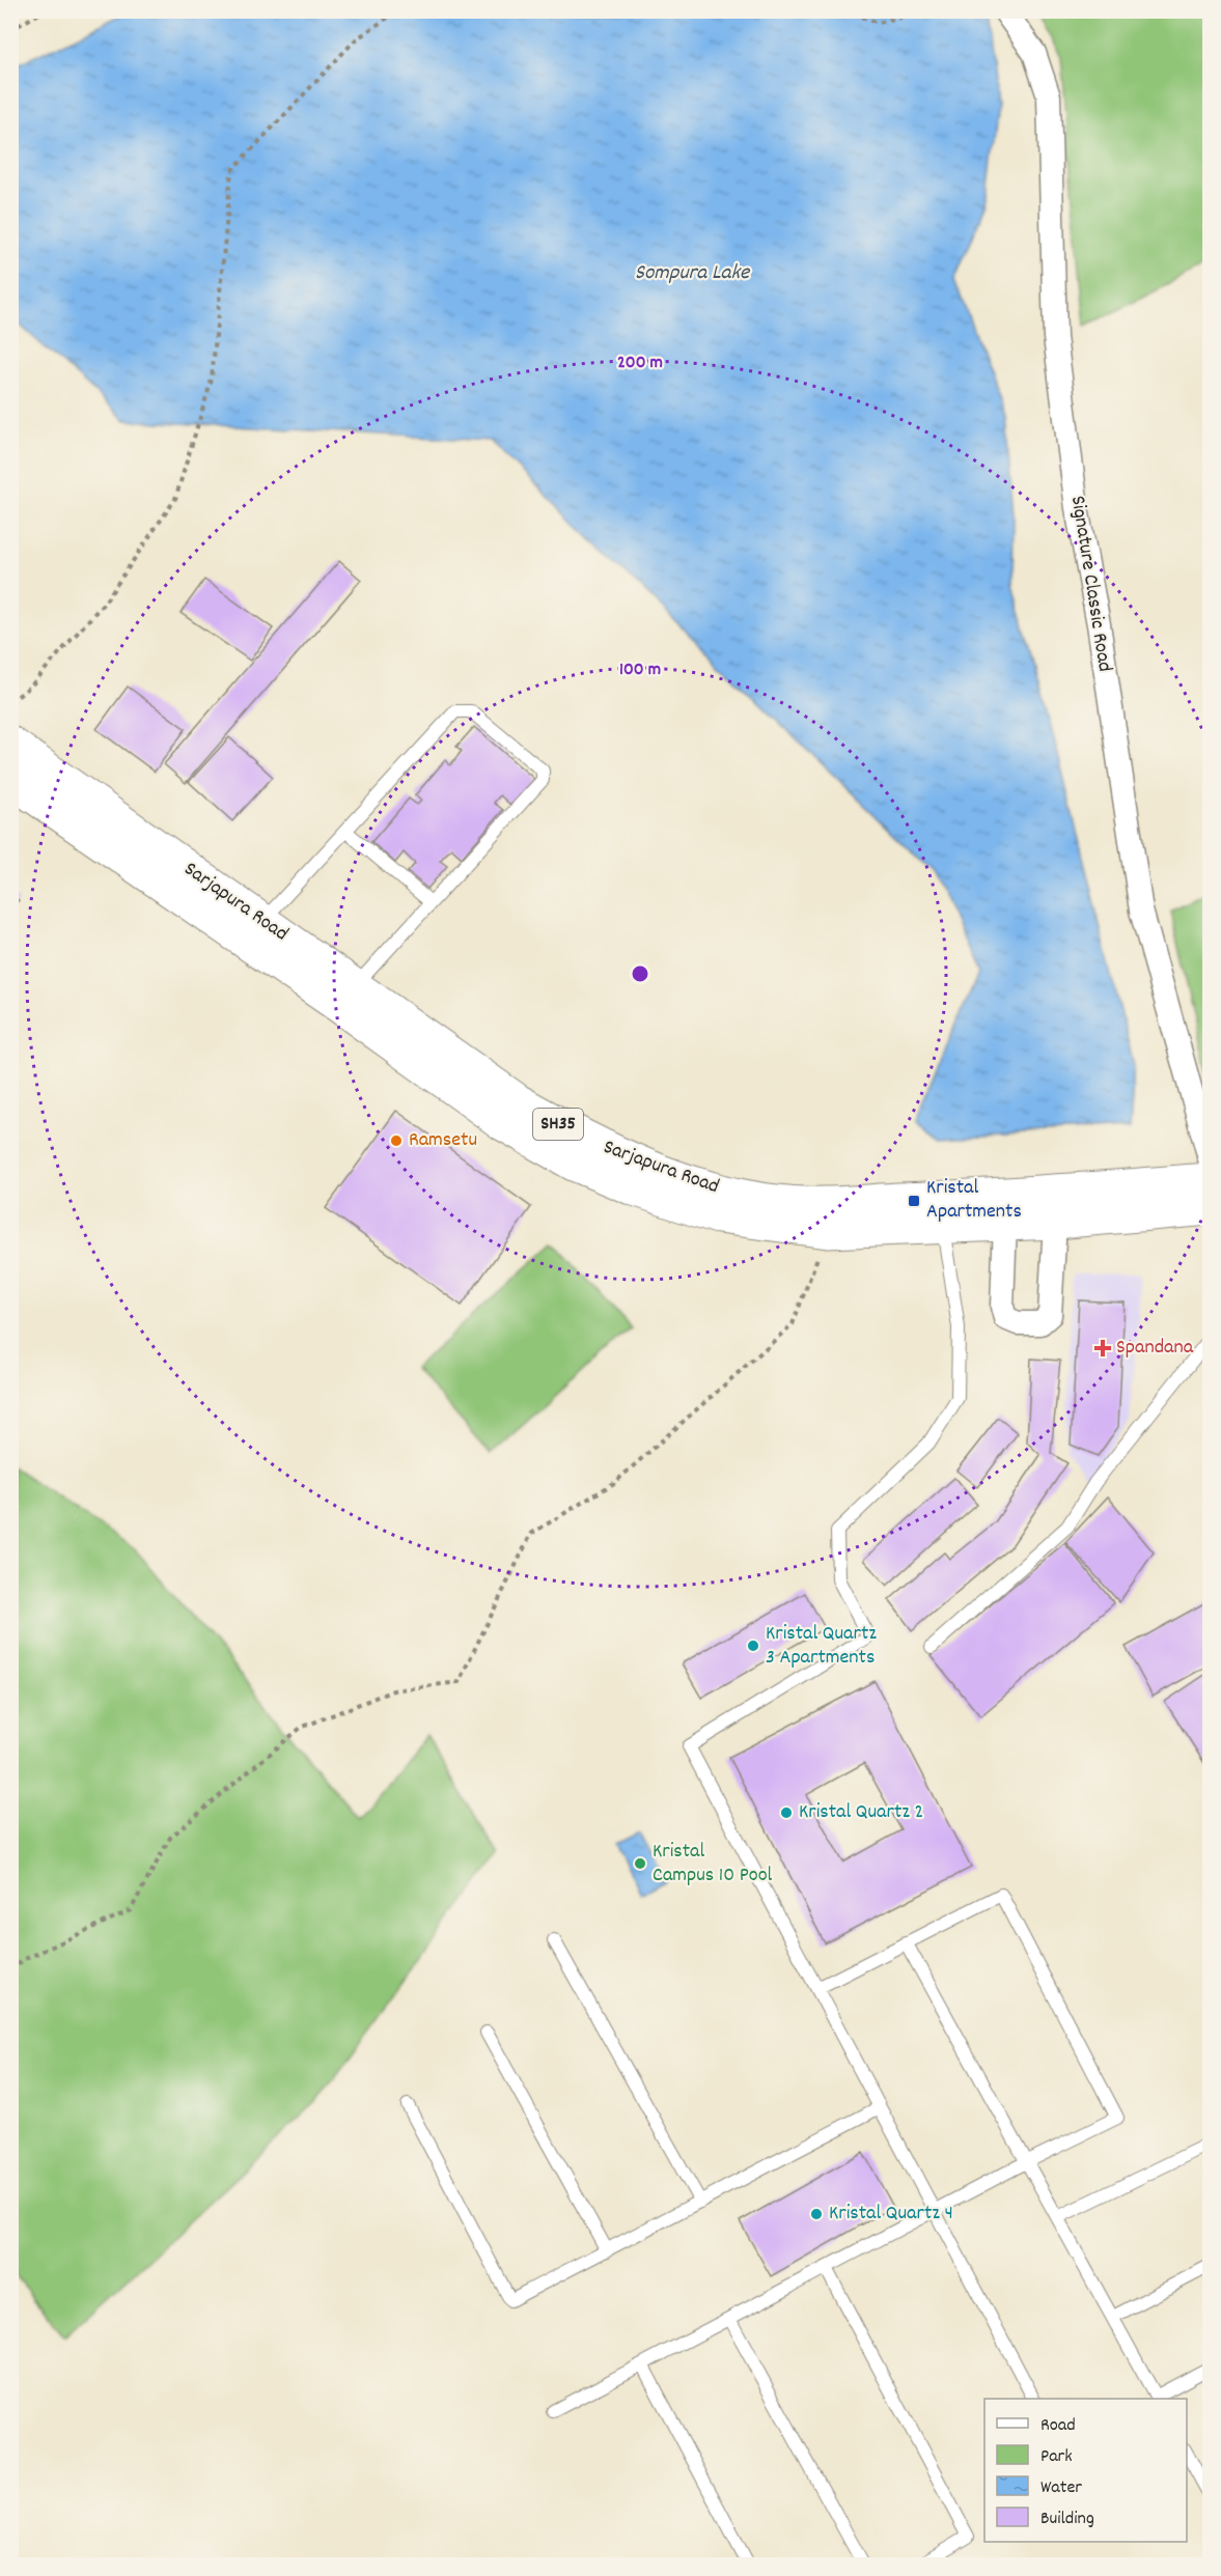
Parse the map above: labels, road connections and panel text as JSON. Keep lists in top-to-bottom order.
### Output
{
  "streets": {
    "main road": ["Sarjapura Road", "SH35"],
    "street": ["Signature Classic Road"]
  },
  "water": ["Sompura Lake"],
  "places": {
    "other": [
      "Ramsetu",
      "Kristal Quartz 3 Apartments",
      "Kristal Quartz 2",
      "Kristal Campus 10 Pool",
      "Kristal Quartz 4"
    ],
    "transit": ["Kristal Apartments"],
    "health": ["Spandana"]
  },
  "legend": [
    "Road",
    "Park",
    "Water",
    "Building"
  ],
  "rings": ["200 m", "100 m"]
}
